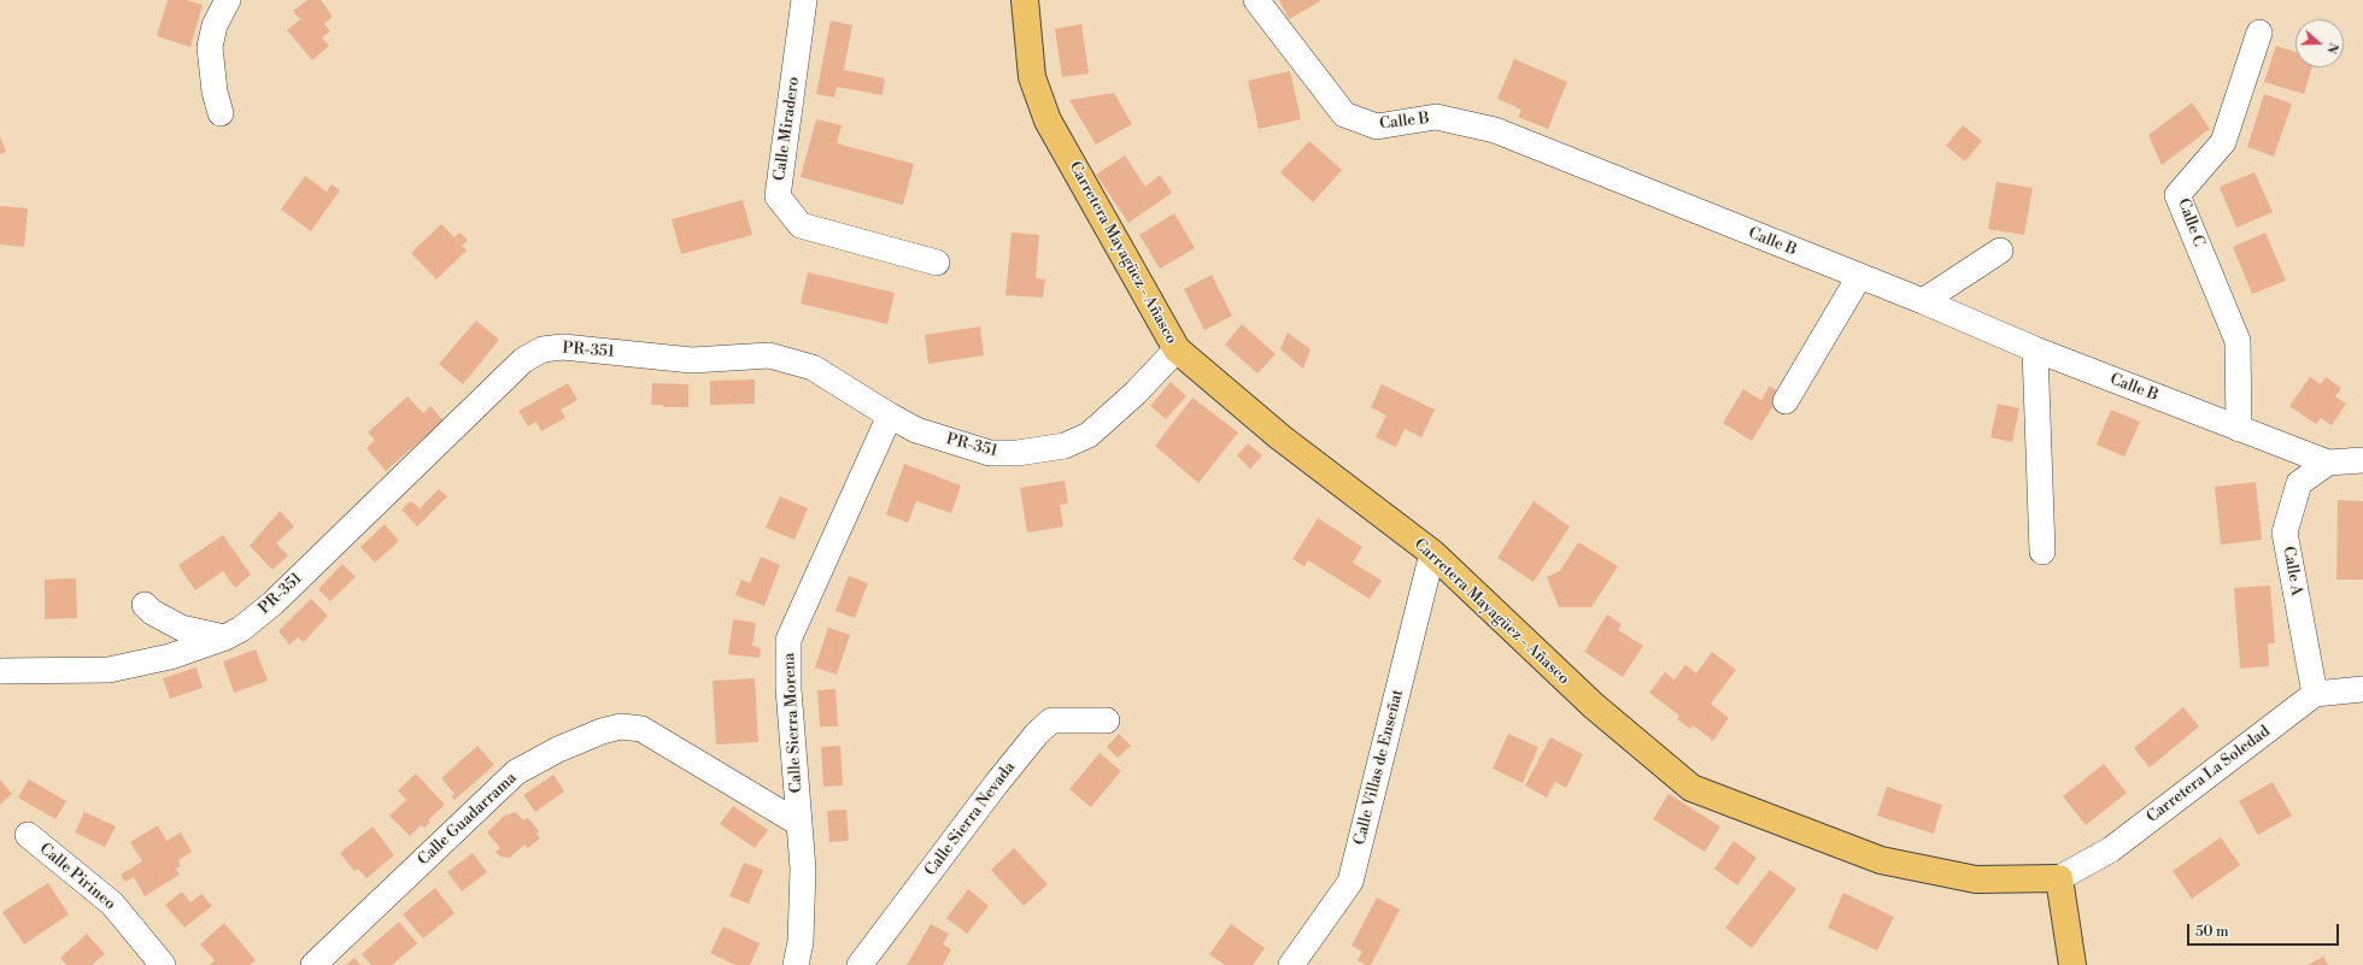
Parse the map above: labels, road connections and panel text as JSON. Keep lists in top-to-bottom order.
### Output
{
  "streets": {
    "main road": ["Carretera Mayagüez - Añasco"],
    "street": [
      "Calle B",
      "Calle Miradero",
      "Calle C",
      "PR-351",
      "Calle A",
      "Calle Sierra Morena",
      "Calle Villas de Enseñat",
      "Carretera La Soledad",
      "Calle Guadarrama",
      "Calle Sierra Nevada",
      "Calle Pirineo"
    ]
  },
  "crossings": [
    ["Calle B", "Calle C"],
    ["Calle B", "Calle A"],
    ["Carretera Mayagüez - Añasco", "PR-351"],
    ["Carretera Mayagüez - Añasco", "Calle Villas de Enseñat"],
    ["Carretera Mayagüez - Añasco", "Carretera La Soledad"],
    ["PR-351", "Calle Sierra Morena"],
    ["Calle A", "Carretera La Soledad"],
    ["Calle Sierra Morena", "Calle Guadarrama"]
  ],
  "scale_bar": "50 m",
  "north": "right"
}
